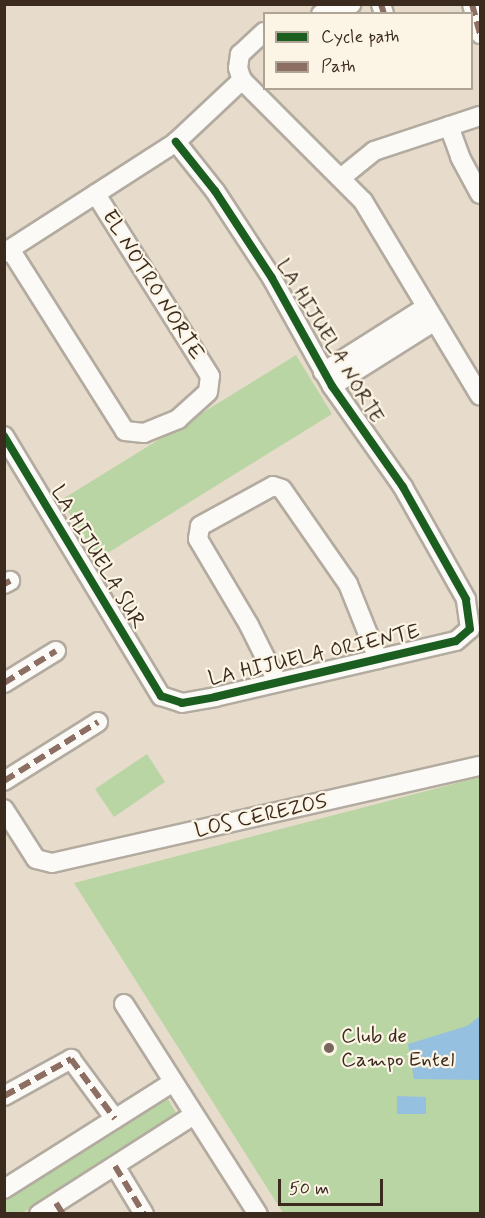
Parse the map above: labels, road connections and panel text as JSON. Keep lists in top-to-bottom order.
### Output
{
  "streets": {
    "street": [
      "EL NOTRO NORTE",
      "LA HIJUELA NORTE",
      "LA HIJUELA SUR",
      "LA HIJUELA ORIENTE",
      "LOS CEREZOS"
    ]
  },
  "crossings": [
    ["LA HIJUELA NORTE", "LA HIJUELA ORIENTE"],
    ["LA HIJUELA SUR", "LA HIJUELA ORIENTE"]
  ],
  "places": ["Club de Campo Entel"],
  "legend": ["Cycle path", "Path"],
  "scale_bar": "50 m"
}
